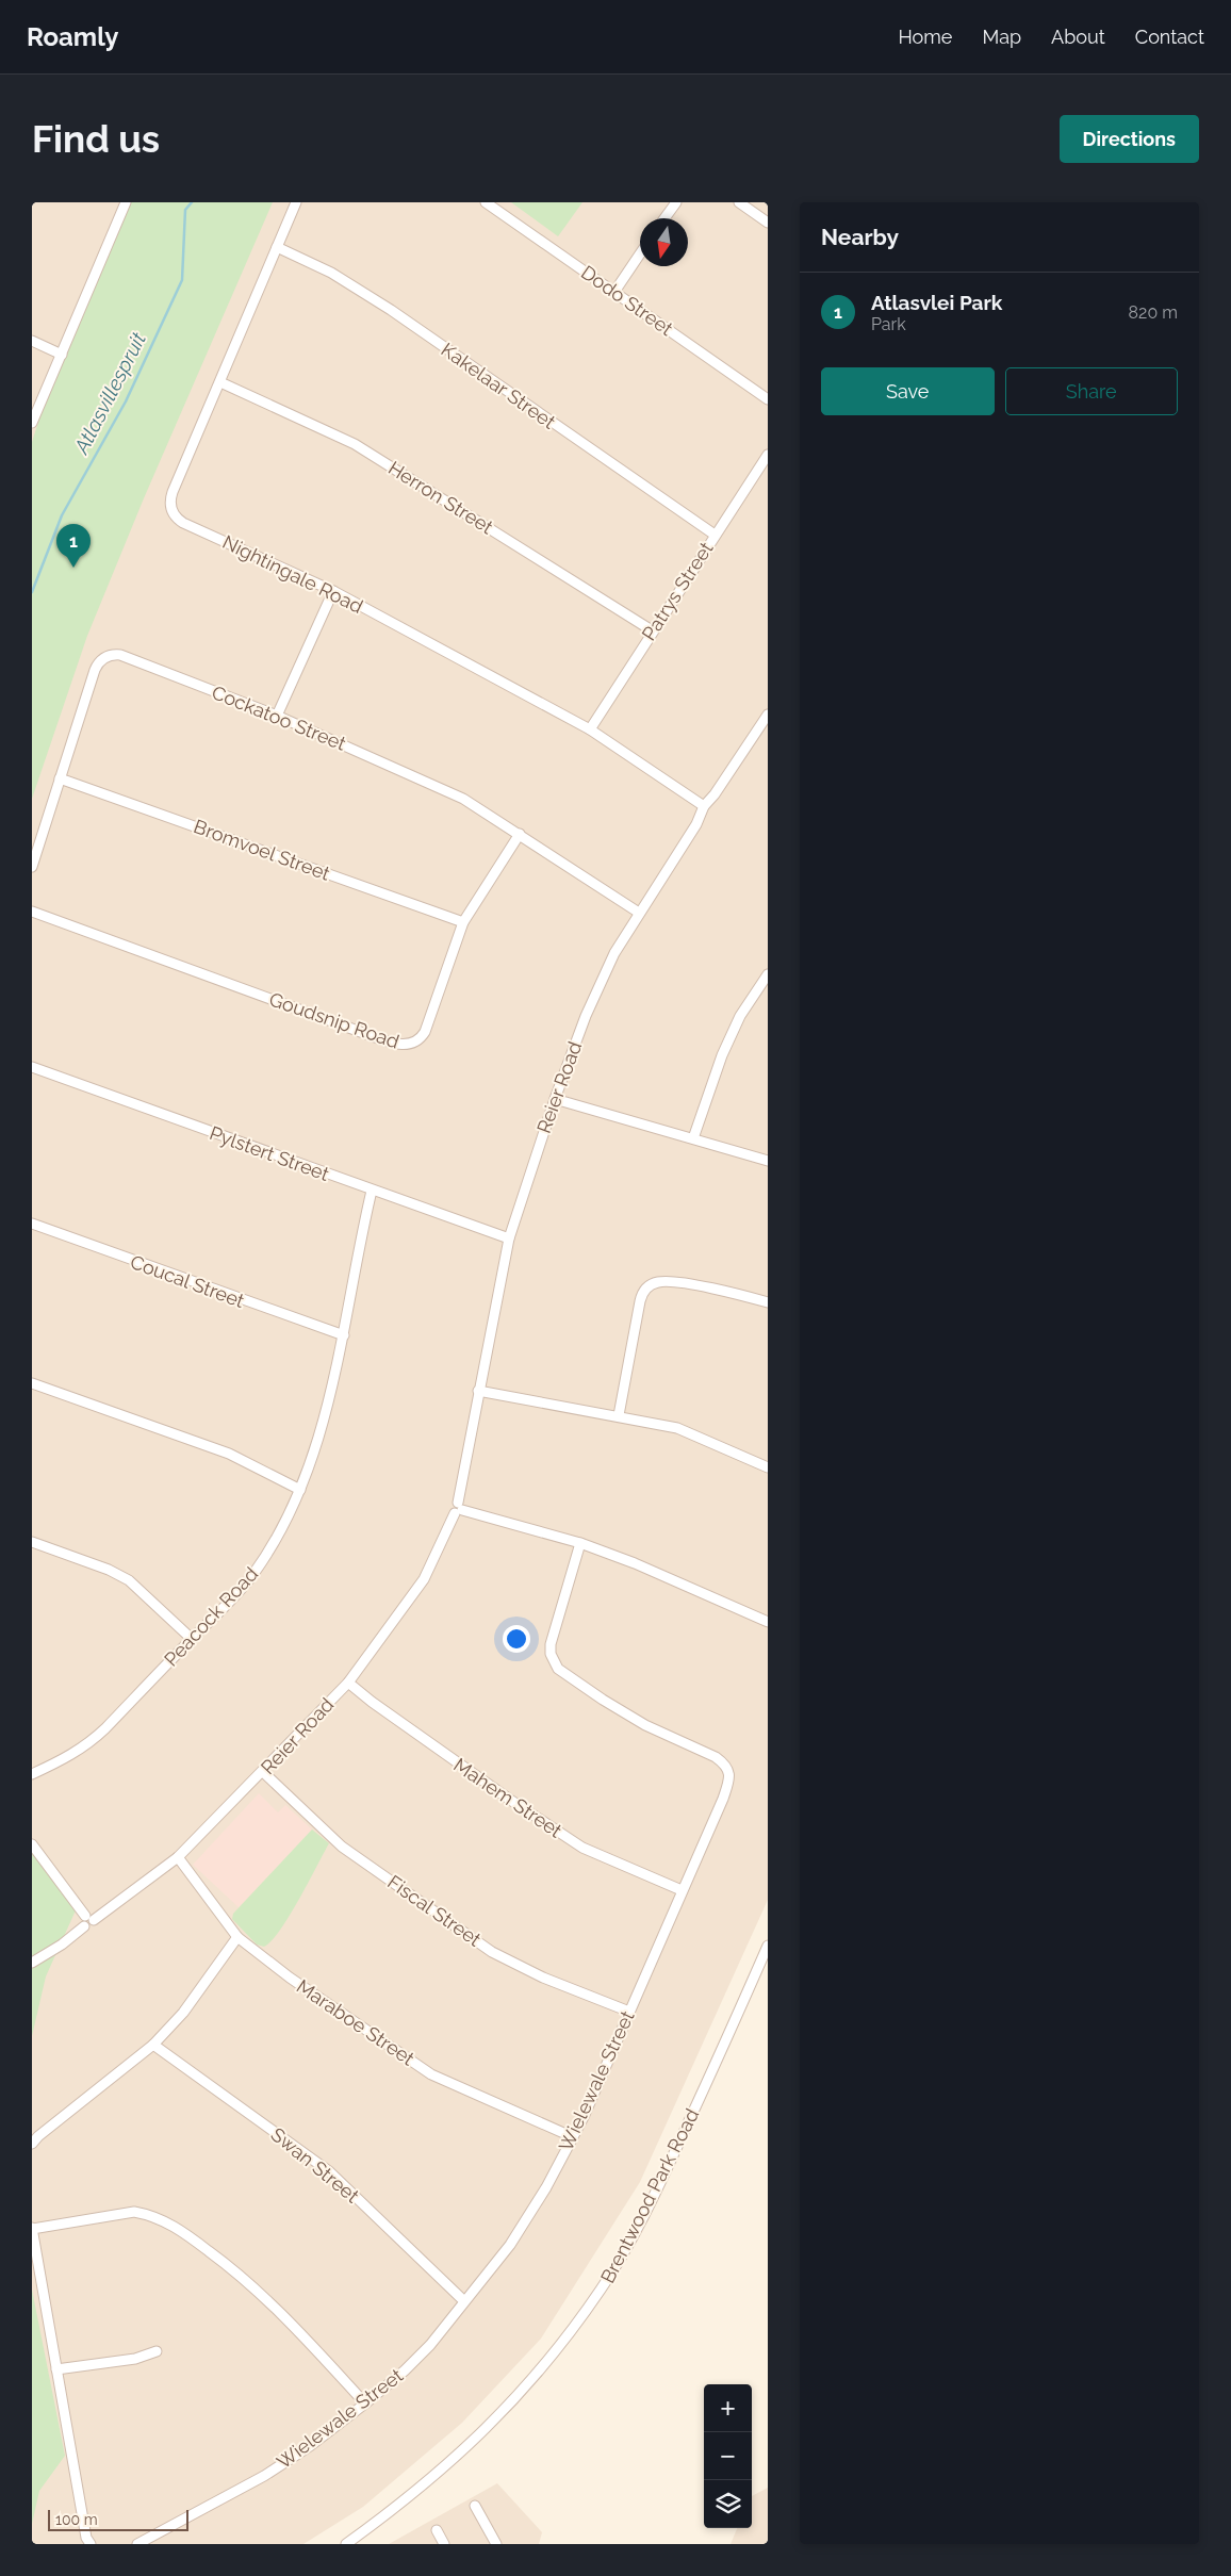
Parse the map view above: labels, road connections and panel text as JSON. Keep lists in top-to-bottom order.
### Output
{
  "streets": {
    "street": [
      "Dodo Street",
      "Kakelaar Street",
      "Herron Street",
      "Nightingale Road",
      "Patrys Street",
      "Cockatoo Street",
      "Bromvoel Street",
      "Goudsnip Road",
      "Reier Road",
      "Pylstert Street",
      "Coucal Street",
      "Peacock Road",
      "Mahem Street",
      "Fiscal Street",
      "Maraboe Street",
      "Wielewale Street",
      "Swan Street",
      "Brentwood Park Road"
    ]
  },
  "crossings": [
    ["Kakelaar Street", "Nightingale Road"],
    ["Kakelaar Street", "Patrys Street"],
    ["Herron Street", "Nightingale Road"],
    ["Herron Street", "Patrys Street"],
    ["Nightingale Road", "Patrys Street"],
    ["Nightingale Road", "Reier Road"],
    ["Cockatoo Street", "Bromvoel Street"],
    ["Cockatoo Street", "Goudsnip Road"],
    ["Cockatoo Street", "Reier Road"],
    ["Bromvoel Street", "Goudsnip Road"],
    ["Reier Road", "Pylstert Street"],
    ["Reier Road", "Mahem Street"],
    ["Reier Road", "Fiscal Street"],
    ["Reier Road", "Maraboe Street"],
    ["Pylstert Street", "Peacock Road"],
    ["Coucal Street", "Peacock Road"],
    ["Mahem Street", "Wielewale Street"],
    ["Fiscal Street", "Wielewale Street"],
    ["Maraboe Street", "Wielewale Street"],
    ["Wielewale Street", "Swan Street"]
  ],
  "water": ["Atlasvillespruit"],
  "scale_bar": "100 m",
  "north": "bottom",
  "page": {
    "header": "Roamly",
    "nav": [
      "Home",
      "Map",
      "About",
      "Contact"
    ],
    "buttons": [
      "Directions",
      ["Save", "Share"]
    ],
    "title": "Find us",
    "heading": "Nearby",
    "list": [
      {
        "mark": "1",
        "name": "Atlasvlei Park",
        "note": "Park",
        "value": "820 m"
      }
    ],
    "pins": "1",
    "map_buttons": ["+", "−"],
    "scale": "100 m"
  }
}
